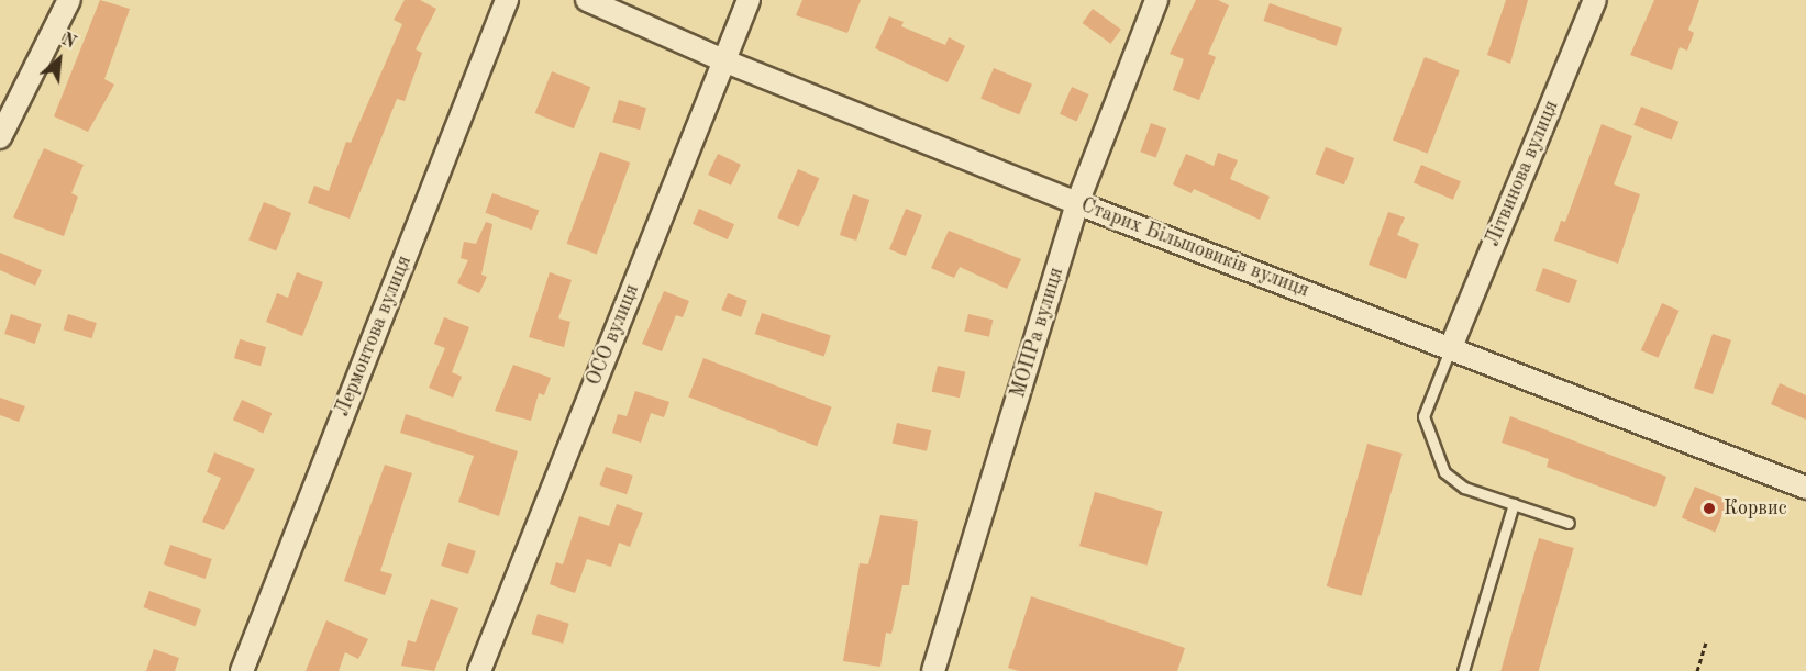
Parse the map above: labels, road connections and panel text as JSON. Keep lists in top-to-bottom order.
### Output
{
  "streets": {
    "street": [
      "Літвинова вулиця",
      "Старих Більшовиків вулиця",
      "МОПРа вулиця",
      "ОСО вулиця",
      "Лермонтова вулиця"
    ]
  },
  "crossings": [
    ["Літвинова вулиця", "Старих Більшовиків вулиця"],
    ["Старих Більшовиків вулиця", "МОПРа вулиця"],
    ["Старих Більшовиків вулиця", "ОСО вулиця"]
  ],
  "places": ["Корвис"],
  "north": "top right"
}
